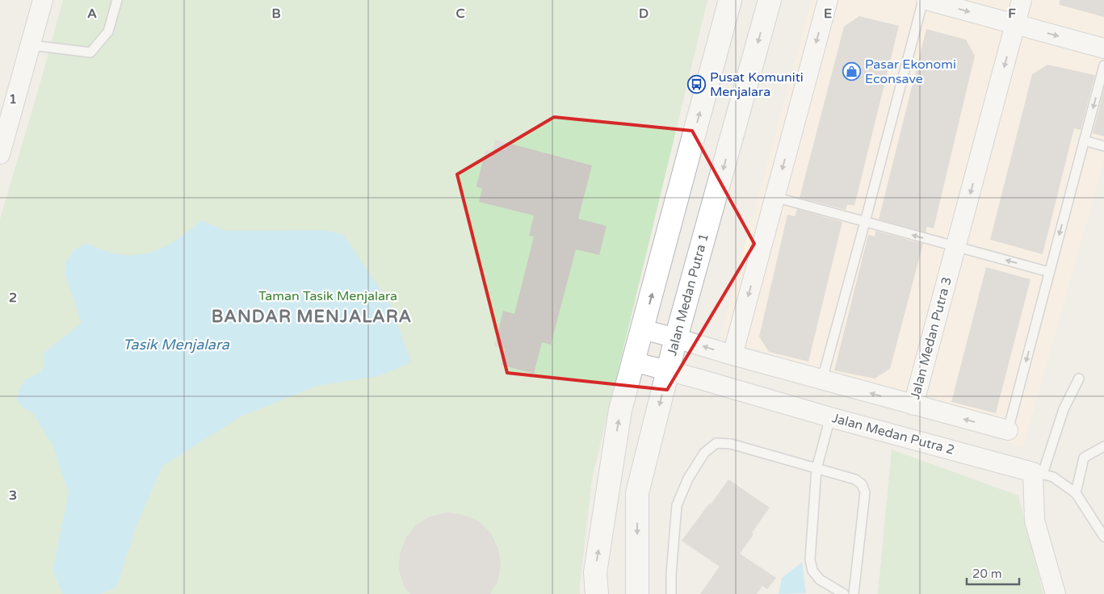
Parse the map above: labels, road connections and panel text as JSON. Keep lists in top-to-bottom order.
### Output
{
  "streets": {
    "street": ["Jalan Medan Putra 1", "Jalan Medan Putra 3", "Jalan Medan Putra 2"]
  },
  "crossings": [
    ["Jalan Medan Putra 1", "Jalan Medan Putra 3"],
    ["Jalan Medan Putra 1", "Jalan Medan Putra 2"]
  ],
  "districts": ["BANDAR MENJALARA"],
  "water": ["Tasik Menjalara"],
  "parks": ["Taman Tasik Menjalara"],
  "places": {
    "shop": ["Pasar Ekonomi Econsave"],
    "bus stop": ["Pusat Komuniti Menjalara"]
  },
  "scale_bar": "20 m",
  "grid": {
    "columns": [
      "A",
      "B",
      "C",
      "D",
      "E",
      "F"
    ],
    "rows": ["1", "2", "3"]
  }
}
